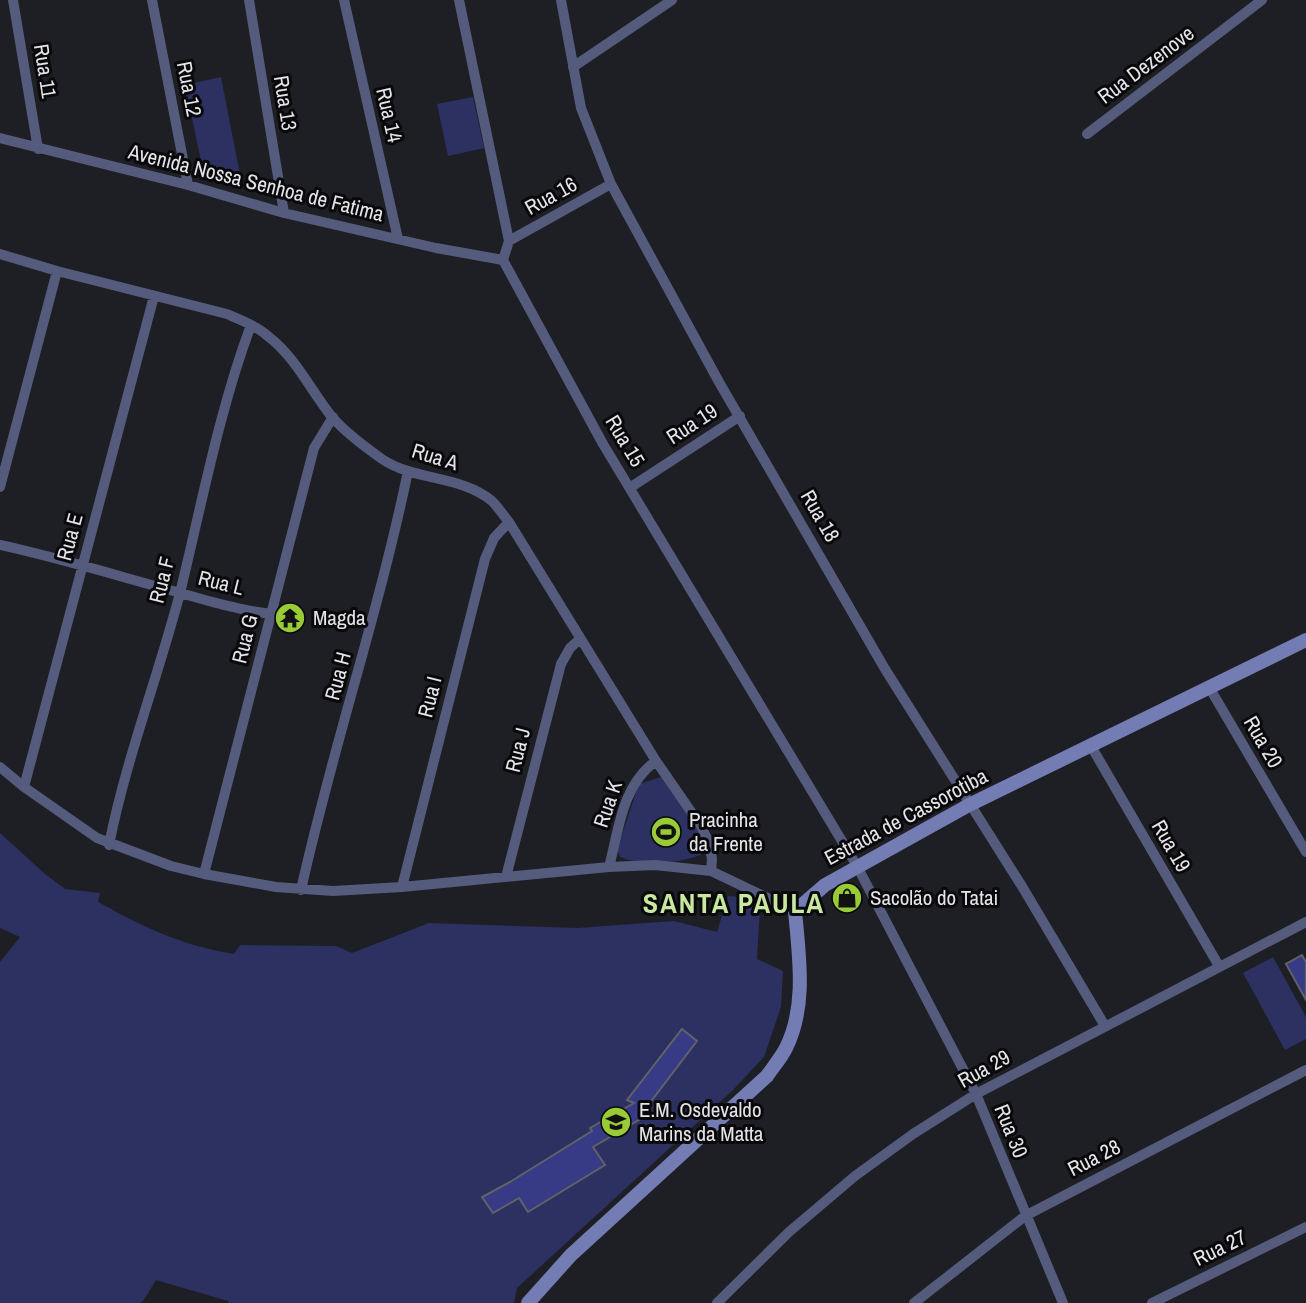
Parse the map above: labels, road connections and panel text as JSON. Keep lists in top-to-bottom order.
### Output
{
  "streets": {
    "main road": ["Estrada de Cassorotiba"],
    "street": [
      "Rua Dezenove",
      "Rua 11",
      "Rua 12",
      "Rua 13",
      "Rua 14",
      "Avenida Nossa Senhoa de Fatima",
      "Rua 16",
      "Rua 19",
      "Rua 15",
      "Rua A",
      "Rua 18",
      "Rua E",
      "Rua F",
      "Rua L",
      "Rua G",
      "Rua H",
      "Rua I",
      "Rua 20",
      "Rua J",
      "Rua K",
      "Rua 29",
      "Rua 30",
      "Rua 28",
      "Rua 27"
    ]
  },
  "crossings": [
    ["Rua 11", "Avenida Nossa Senhoa de Fatima"],
    ["Rua 12", "Avenida Nossa Senhoa de Fatima"],
    ["Rua 13", "Avenida Nossa Senhoa de Fatima"],
    ["Rua 14", "Avenida Nossa Senhoa de Fatima"],
    ["Avenida Nossa Senhoa de Fatima", "Rua 15"],
    ["Rua 16", "Rua 18"],
    ["Rua 19", "Rua 15"],
    ["Rua 19", "Rua 18"],
    ["Rua 19", "Estrada de Cassorotiba"],
    ["Rua 19", "Rua 29"],
    ["Rua 15", "Estrada de Cassorotiba"],
    ["Rua 15", "Rua 30"],
    ["Rua A", "Rua E"],
    ["Rua A", "Rua F"],
    ["Rua A", "Rua G"],
    ["Rua A", "Rua H"],
    ["Rua A", "Rua I"],
    ["Rua A", "Rua J"],
    ["Rua A", "Rua K"],
    ["Rua 18", "Estrada de Cassorotiba"],
    ["Rua 18", "Rua 29"],
    ["Rua E", "Rua L"],
    ["Rua F", "Rua L"],
    ["Rua L", "Rua G"],
    ["Rua 20", "Estrada de Cassorotiba"],
    ["Estrada de Cassorotiba", "Rua 30"],
    ["Rua 29", "Rua 30"],
    ["Rua 30", "Rua 28"]
  ],
  "districts": ["SANTA PAULA"],
  "places": {
    "temple": ["Magda"],
    "sports": ["Pracinha da Frente"],
    "shop": ["Sacolão do Tatai"],
    "school or university": ["E.M. Osdevaldo Marins da Matta"]
  }
}
